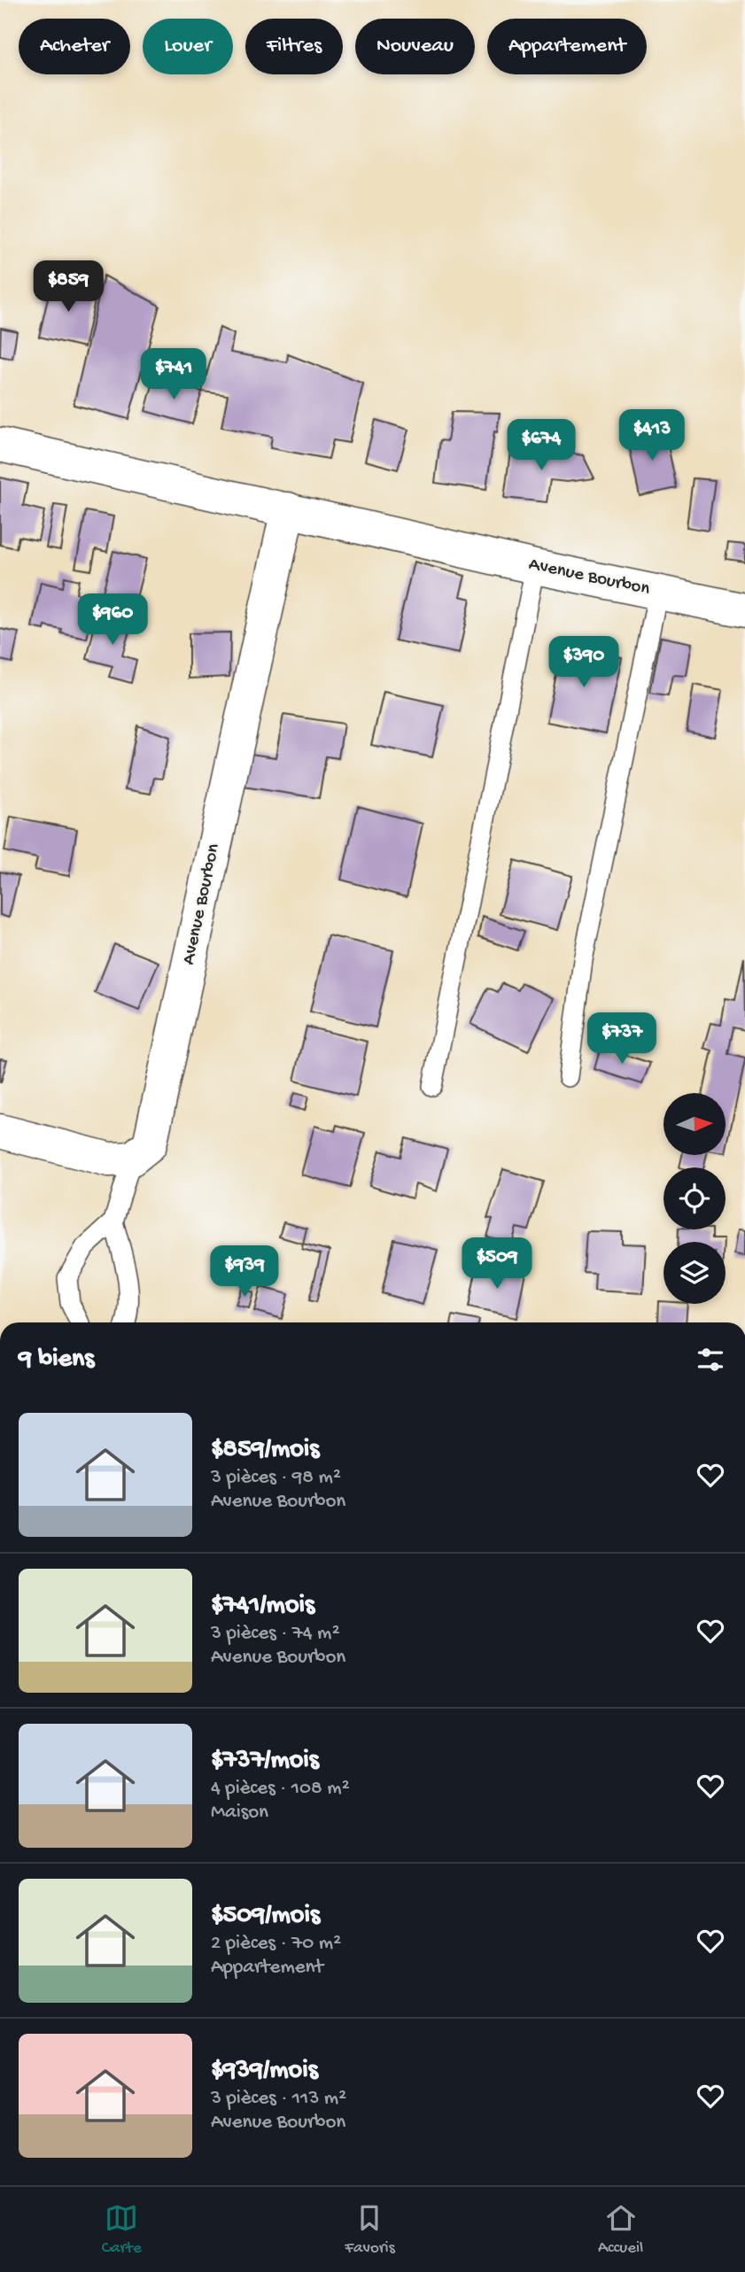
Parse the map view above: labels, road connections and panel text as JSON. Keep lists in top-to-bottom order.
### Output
{
  "streets": {
    "street": ["Avenue Bourbon"]
  },
  "north": "right",
  "page": {
    "chip": [
      "Acheter",
      "Louer",
      "Filtres",
      "Nouveau",
      "Appartement"
    ],
    "price": [
      "$859",
      "$741",
      "$413",
      "$674",
      "$960",
      "$390",
      "$737",
      "$509",
      "$939"
    ],
    "heading": "9 biens",
    "list": [
      {
        "name": "$859/mois",
        "note": "3 pièces · 98 m² · Avenue Bourbon"
      },
      {
        "name": "$741/mois",
        "note": "3 pièces · 74 m² · Avenue Bourbon"
      },
      {
        "name": "$737/mois",
        "note": "4 pièces · 108 m² · Maison"
      },
      {
        "name": "$509/mois",
        "note": "2 pièces · 70 m² · Appartement"
      },
      {
        "name": "$939/mois",
        "note": "3 pièces · 113 m² · Avenue Bourbon"
      }
    ],
    "tabs": ["Carte", "Favoris", "Accueil"]
  }
}
